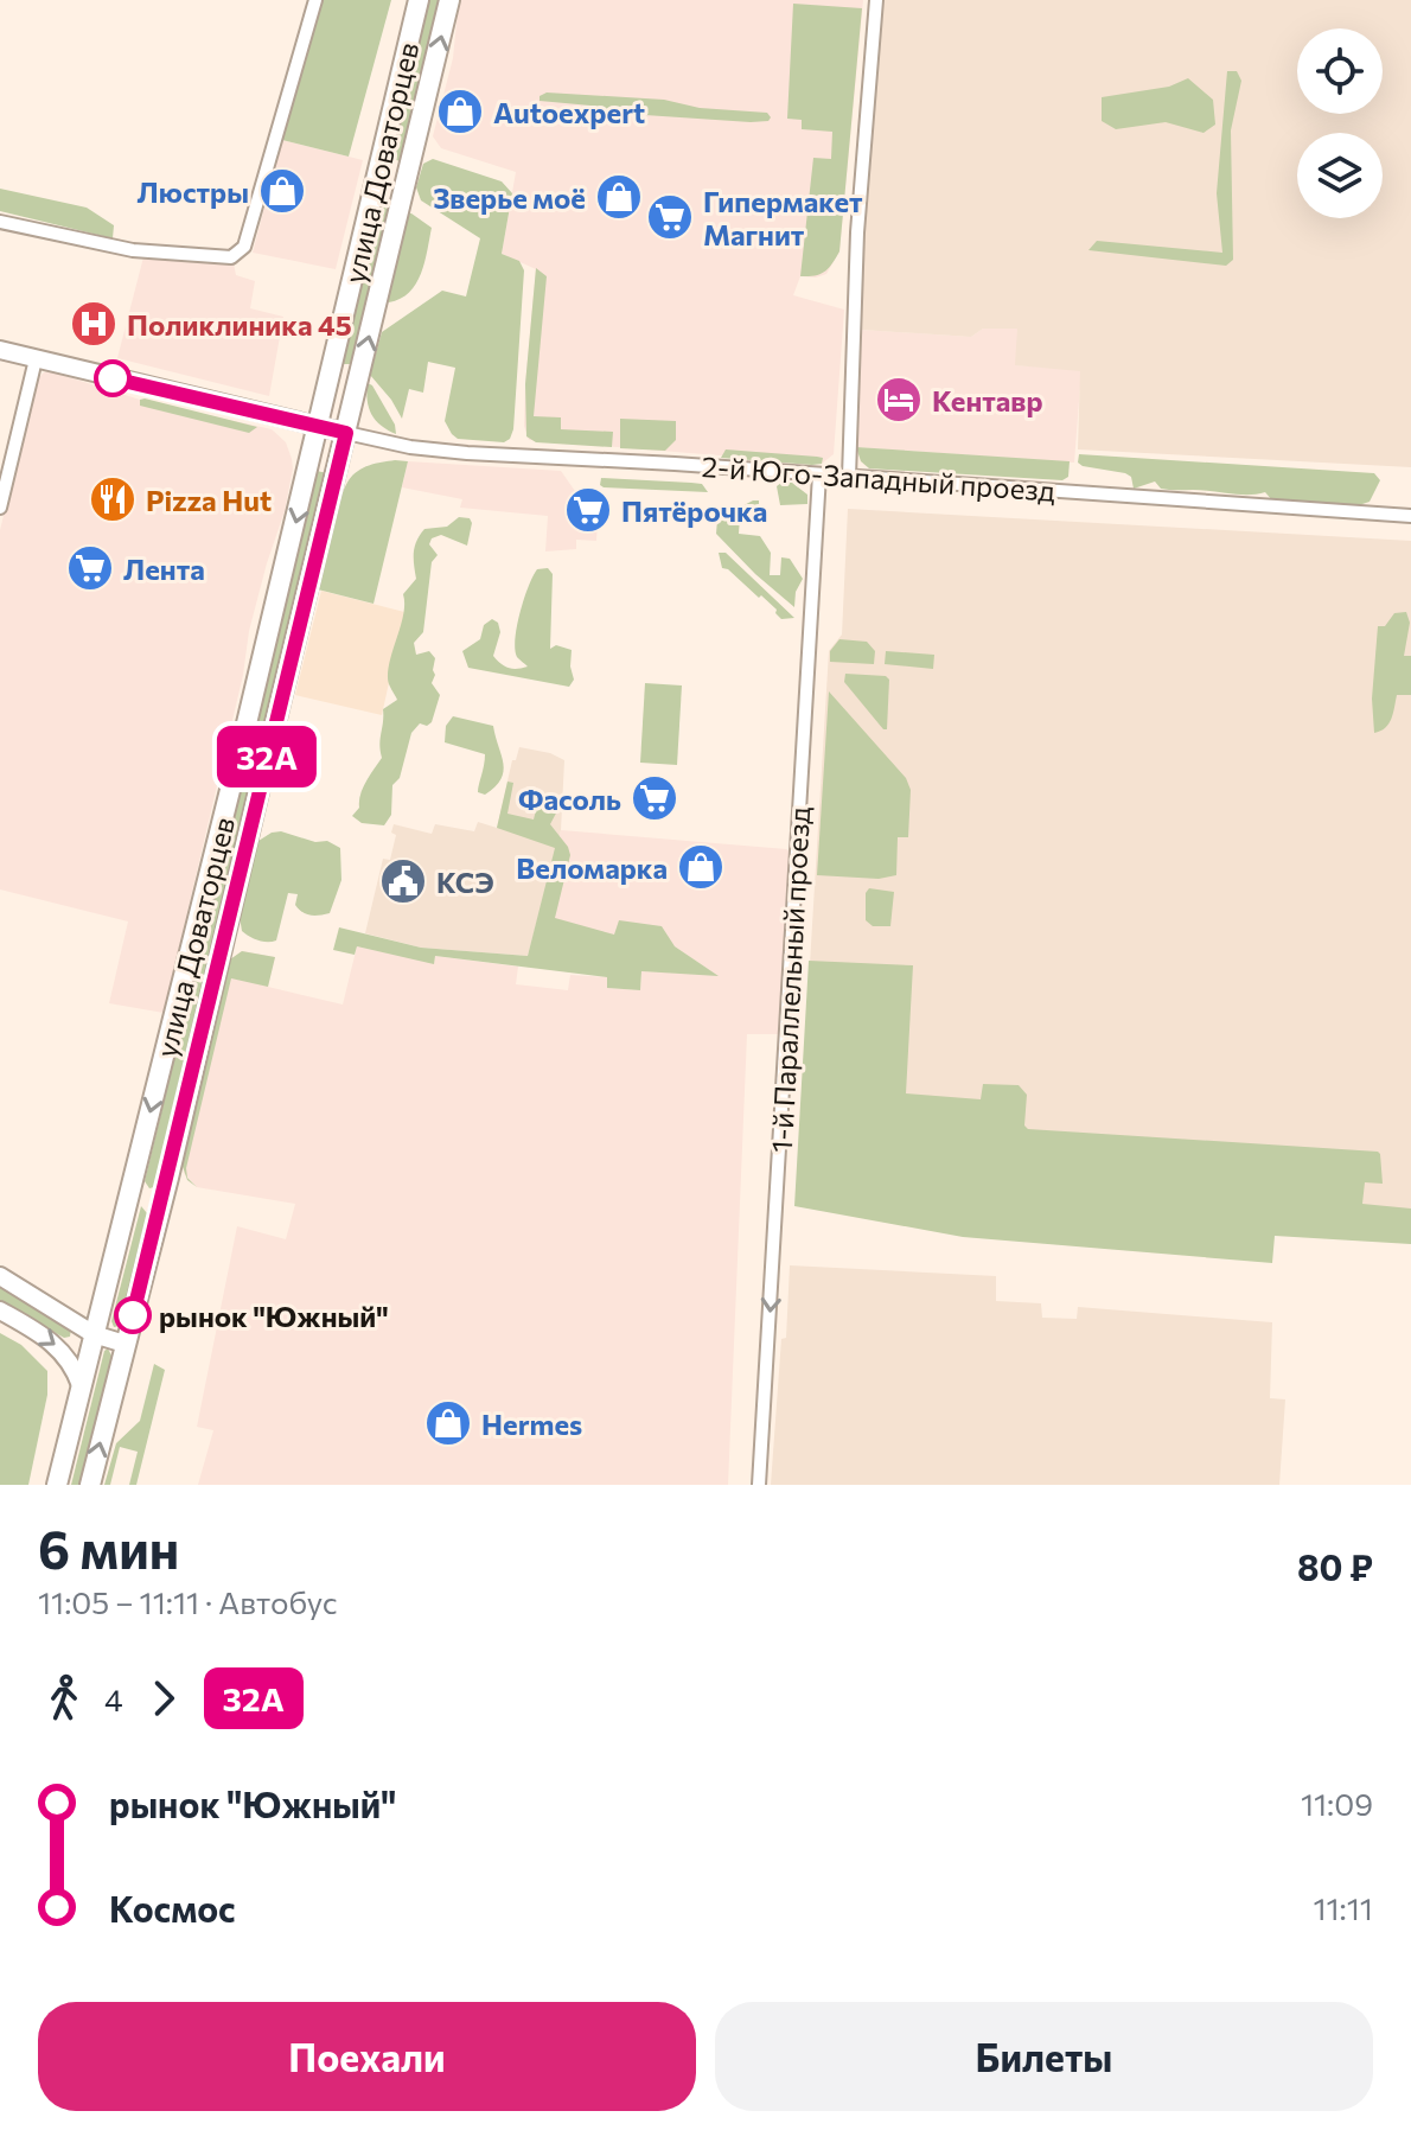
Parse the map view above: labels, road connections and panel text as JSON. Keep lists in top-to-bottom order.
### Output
{
  "streets": {
    "main road": ["улица Доваторцев"],
    "street": ["2-й Юго-Западный проезд", "1-й Параллельный проезд"]
  },
  "crossings": [
    ["улица Доваторцев", "2-й Юго-Западный проезд"],
    ["2-й Юго-Западный проезд", "1-й Параллельный проезд"]
  ],
  "one_way": ["1-й Параллельный проезд"],
  "places": {
    "shop": [
      "Autoexpert",
      "Люстры",
      "Зверье моё",
      "Веломарка",
      "Hermes"
    ],
    "supermarket": [
      "Гипермакет Магнит",
      "Пятёрочка",
      "Лента",
      "Фасоль"
    ],
    "hospital": ["Поликлиника 45"],
    "hotel": ["Кентавр"],
    "restaurant": ["Pizza Hut"],
    "public building": ["КСЭ"],
    "other": ["рынок \"Южный\""]
  },
  "lines": ["bus line 32A"],
  "page": {
    "on_map": "32A",
    "heading": ["6 мин", "11:05 – 11:11 · Автобус", "80 ₽"],
    "legs": ["4", "32A"],
    "list": [
      {
        "name": "рынок \"Южный\"",
        "value": "11:09"
      },
      {
        "name": "Космос",
        "value": "11:11"
      }
    ],
    "buttons": ["Поехали", "Билеты"]
  }
}
